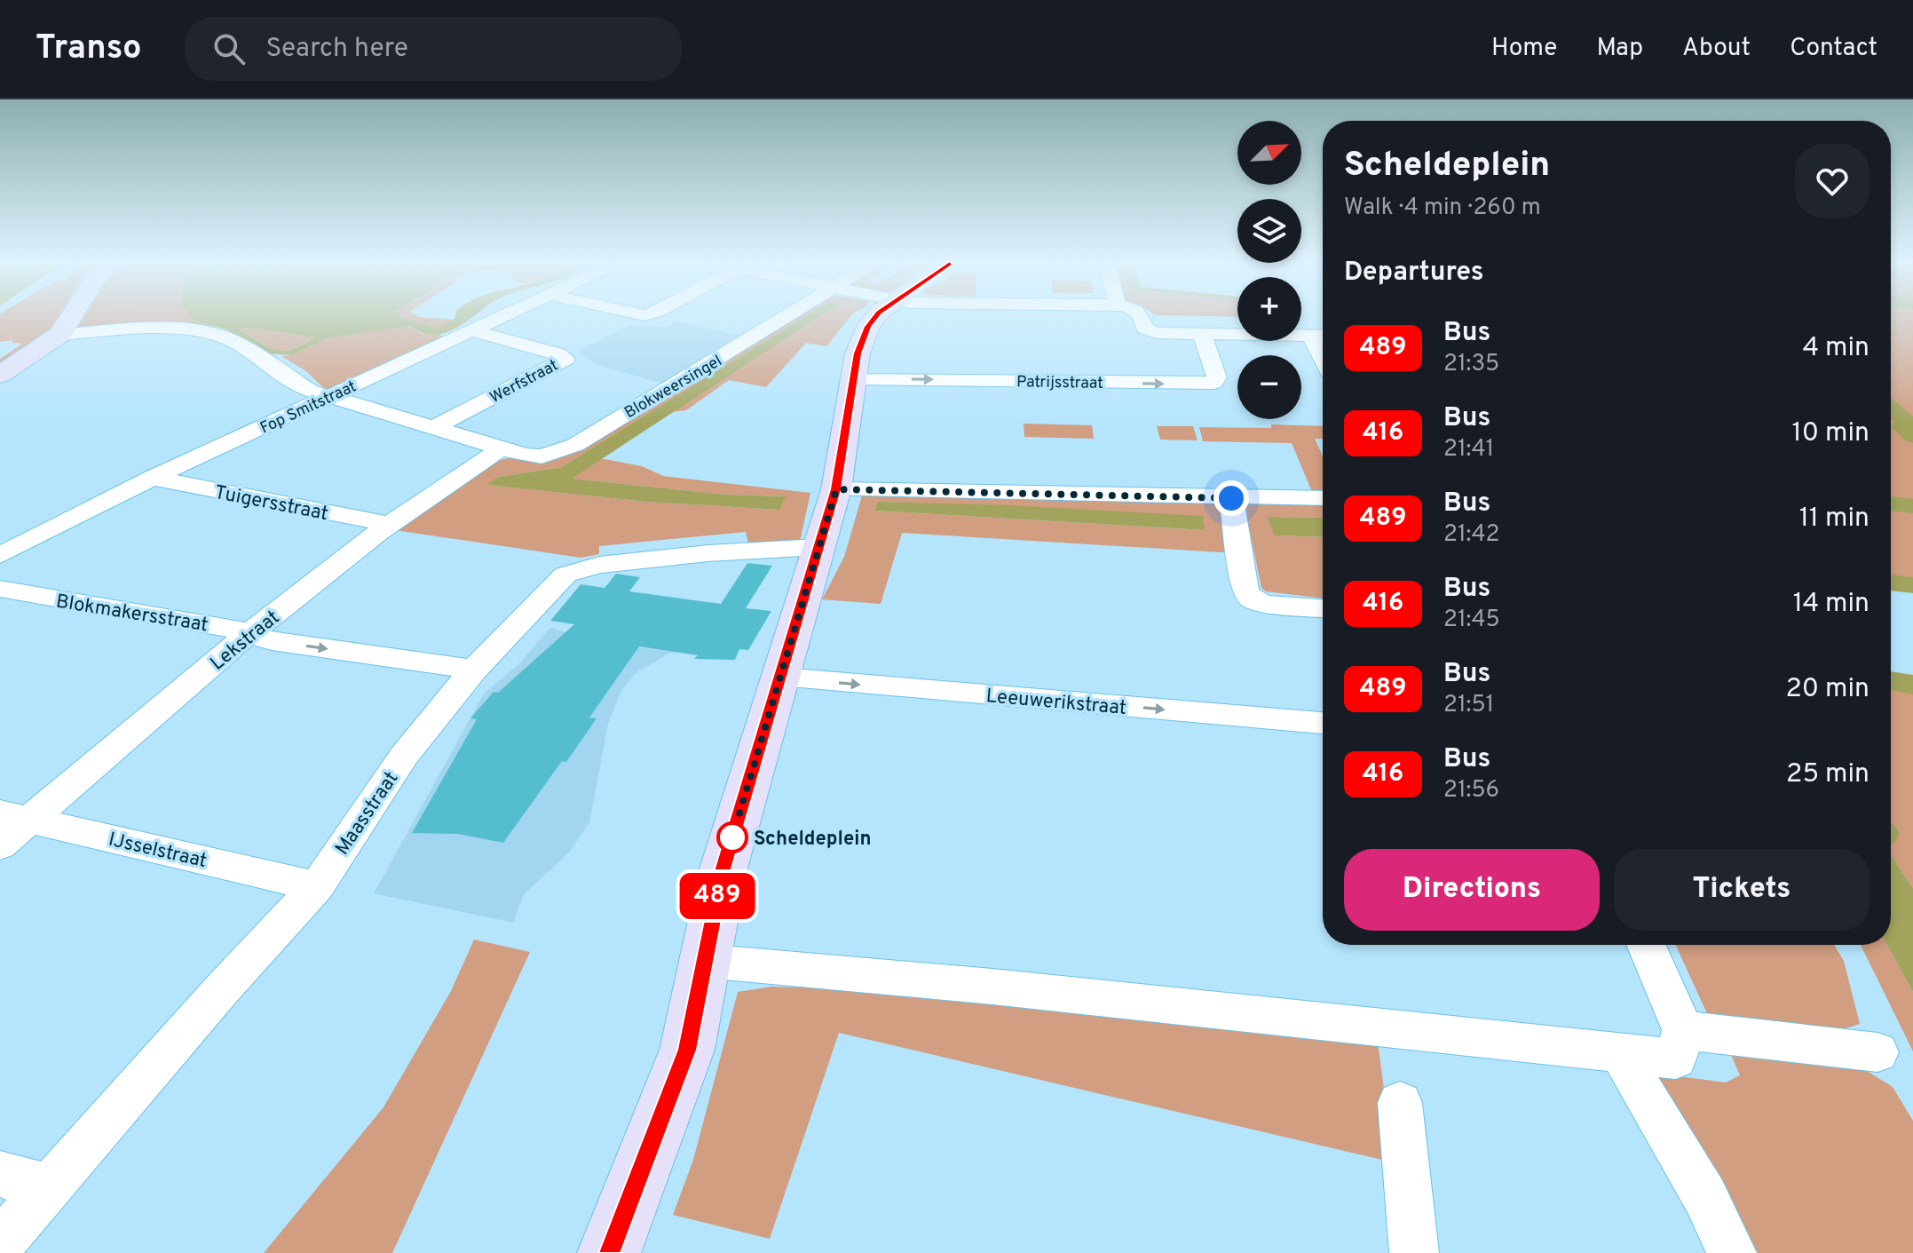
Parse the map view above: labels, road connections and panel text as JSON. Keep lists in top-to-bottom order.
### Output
{
  "streets": {
    "street": [
      "Werfstraat",
      "Patrijsstraat",
      "Blokweersingel",
      "Fop Smitstraat",
      "Tuigersstraat",
      "Blokmakersstraat",
      "Lekstraat",
      "Leeuwerikstraat",
      "Maasstraat",
      "IJsselstraat"
    ]
  },
  "crossings": [
    ["Werfstraat", "Blokweersingel"],
    ["Werfstraat", "Fop Smitstraat"],
    ["Blokweersingel", "Fop Smitstraat"],
    ["Blokweersingel", "Lekstraat"],
    ["Fop Smitstraat", "Tuigersstraat"],
    ["Tuigersstraat", "Lekstraat"],
    ["Blokmakersstraat", "Lekstraat"],
    ["Blokmakersstraat", "Maasstraat"],
    ["Lekstraat", "IJsselstraat"],
    ["Maasstraat", "IJsselstraat"]
  ],
  "one_way": ["Blokmakersstraat"],
  "places": ["Scheldeplein"],
  "lines": ["bus line 489"],
  "north": "top right",
  "page": {
    "header": "Transo",
    "search": "Search here",
    "nav": [
      "Home",
      "Map",
      "About",
      "Contact"
    ],
    "on_map": "489",
    "map_buttons": ["+", "−"],
    "heading": [
      ["Scheldeplein", "Walk · 4 min · 260 m"],
      "Departures"
    ],
    "list": [
      {
        "mark": "489",
        "name": "Bus",
        "note": "21:35",
        "value": "4 min"
      },
      {
        "mark": "416",
        "name": "Bus",
        "note": "21:41",
        "value": "10 min"
      },
      {
        "mark": "489",
        "name": "Bus",
        "note": "21:42",
        "value": "11 min"
      },
      {
        "mark": "416",
        "name": "Bus",
        "note": "21:45",
        "value": "14 min"
      },
      {
        "mark": "489",
        "name": "Bus",
        "note": "21:51",
        "value": "20 min"
      },
      {
        "mark": "416",
        "name": "Bus",
        "note": "21:56",
        "value": "25 min"
      }
    ],
    "buttons": ["Directions", "Tickets"]
  }
}
